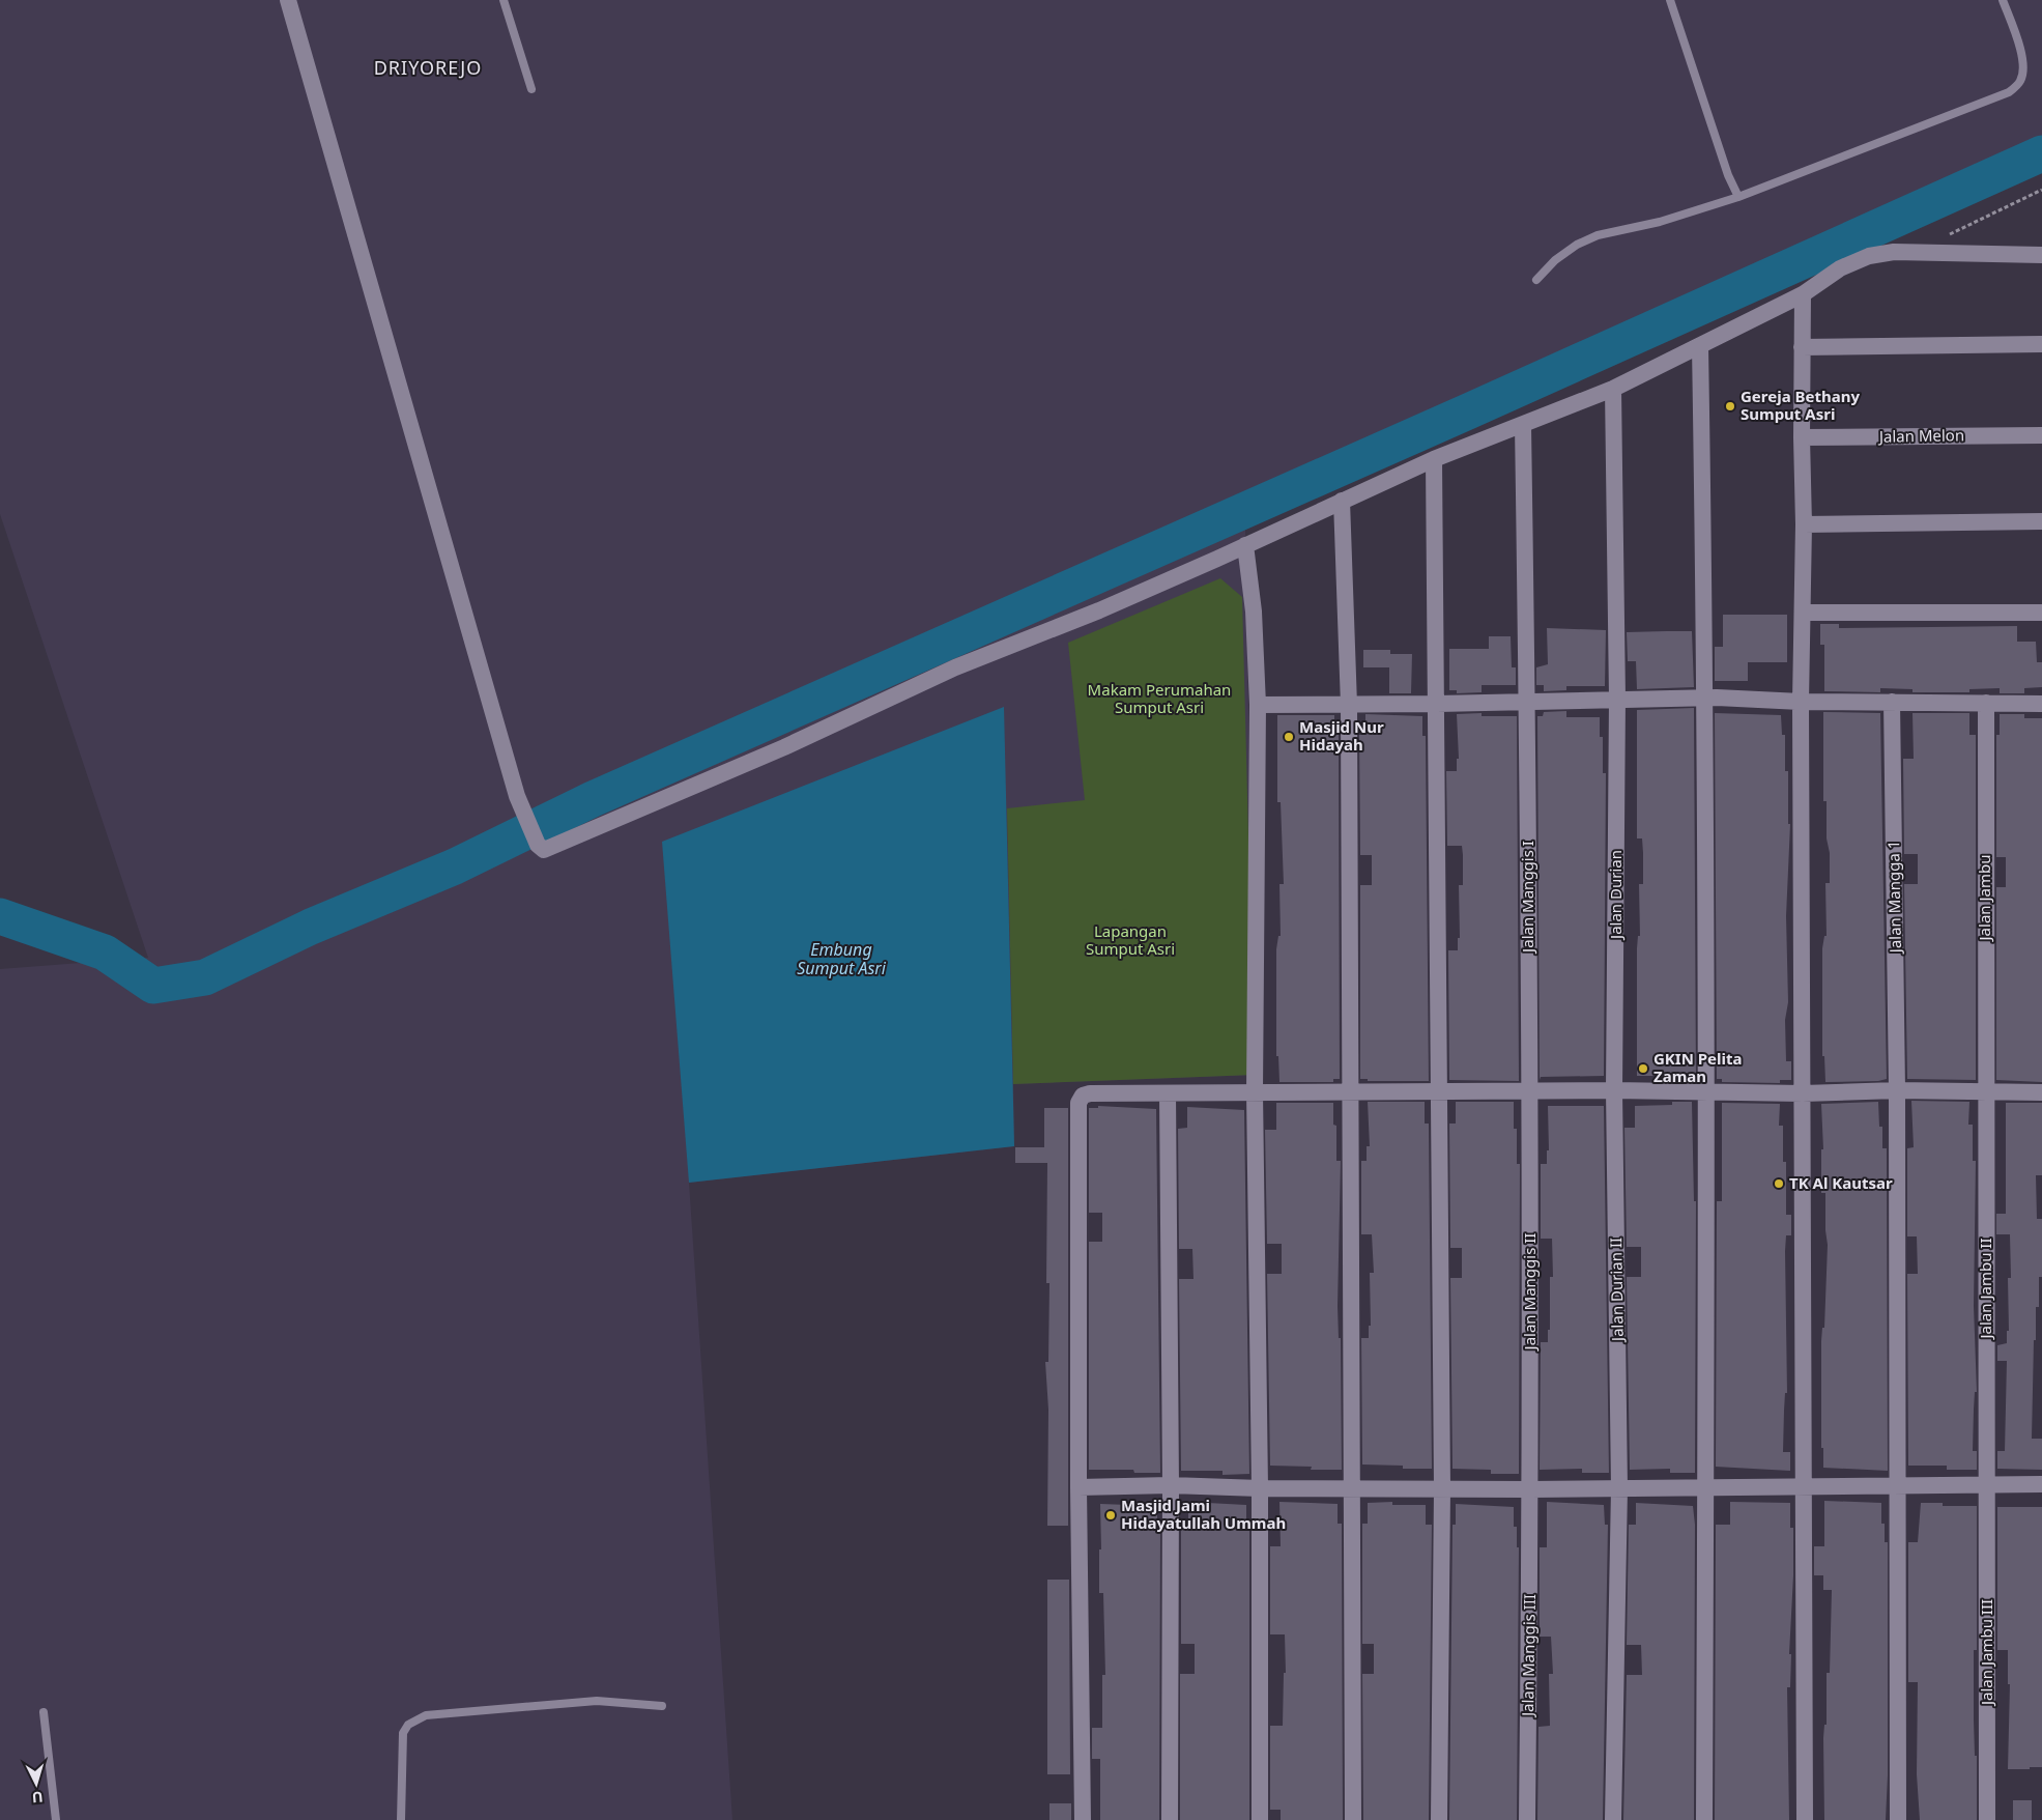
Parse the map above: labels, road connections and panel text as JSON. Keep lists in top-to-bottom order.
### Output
{
  "streets": {
    "street": [
      "Jalan Melon",
      "Jalan Durian",
      "Jalan Manggis I",
      "Jalan Mangga 1",
      "Jalan Jambu",
      "Jalan Jambu II",
      "Jalan Durian II",
      "Jalan Manggis II",
      "Jalan Jambu III",
      "Jalan Manggis III"
    ]
  },
  "crossings": [
    ["Jalan Durian", "Jalan Durian II"],
    ["Jalan Manggis I", "Jalan Manggis II"],
    ["Jalan Jambu", "Jalan Jambu II"],
    ["Jalan Jambu II", "Jalan Jambu III"],
    ["Jalan Manggis II", "Jalan Manggis III"]
  ],
  "districts": ["DRIYOREJO"],
  "water": ["Embung Sumput Asri"],
  "parks": ["Makam Perumahan Sumput Asri", "Lapangan Sumput Asri"],
  "places": [
    "Gereja Bethany Sumput Asri",
    "Masjid Nur Hidayah",
    "GKIN Pelita Zaman",
    "TK Al Kautsar",
    "Masjid Jami Hidayatullah Ummah"
  ],
  "north": "bottom"
}
